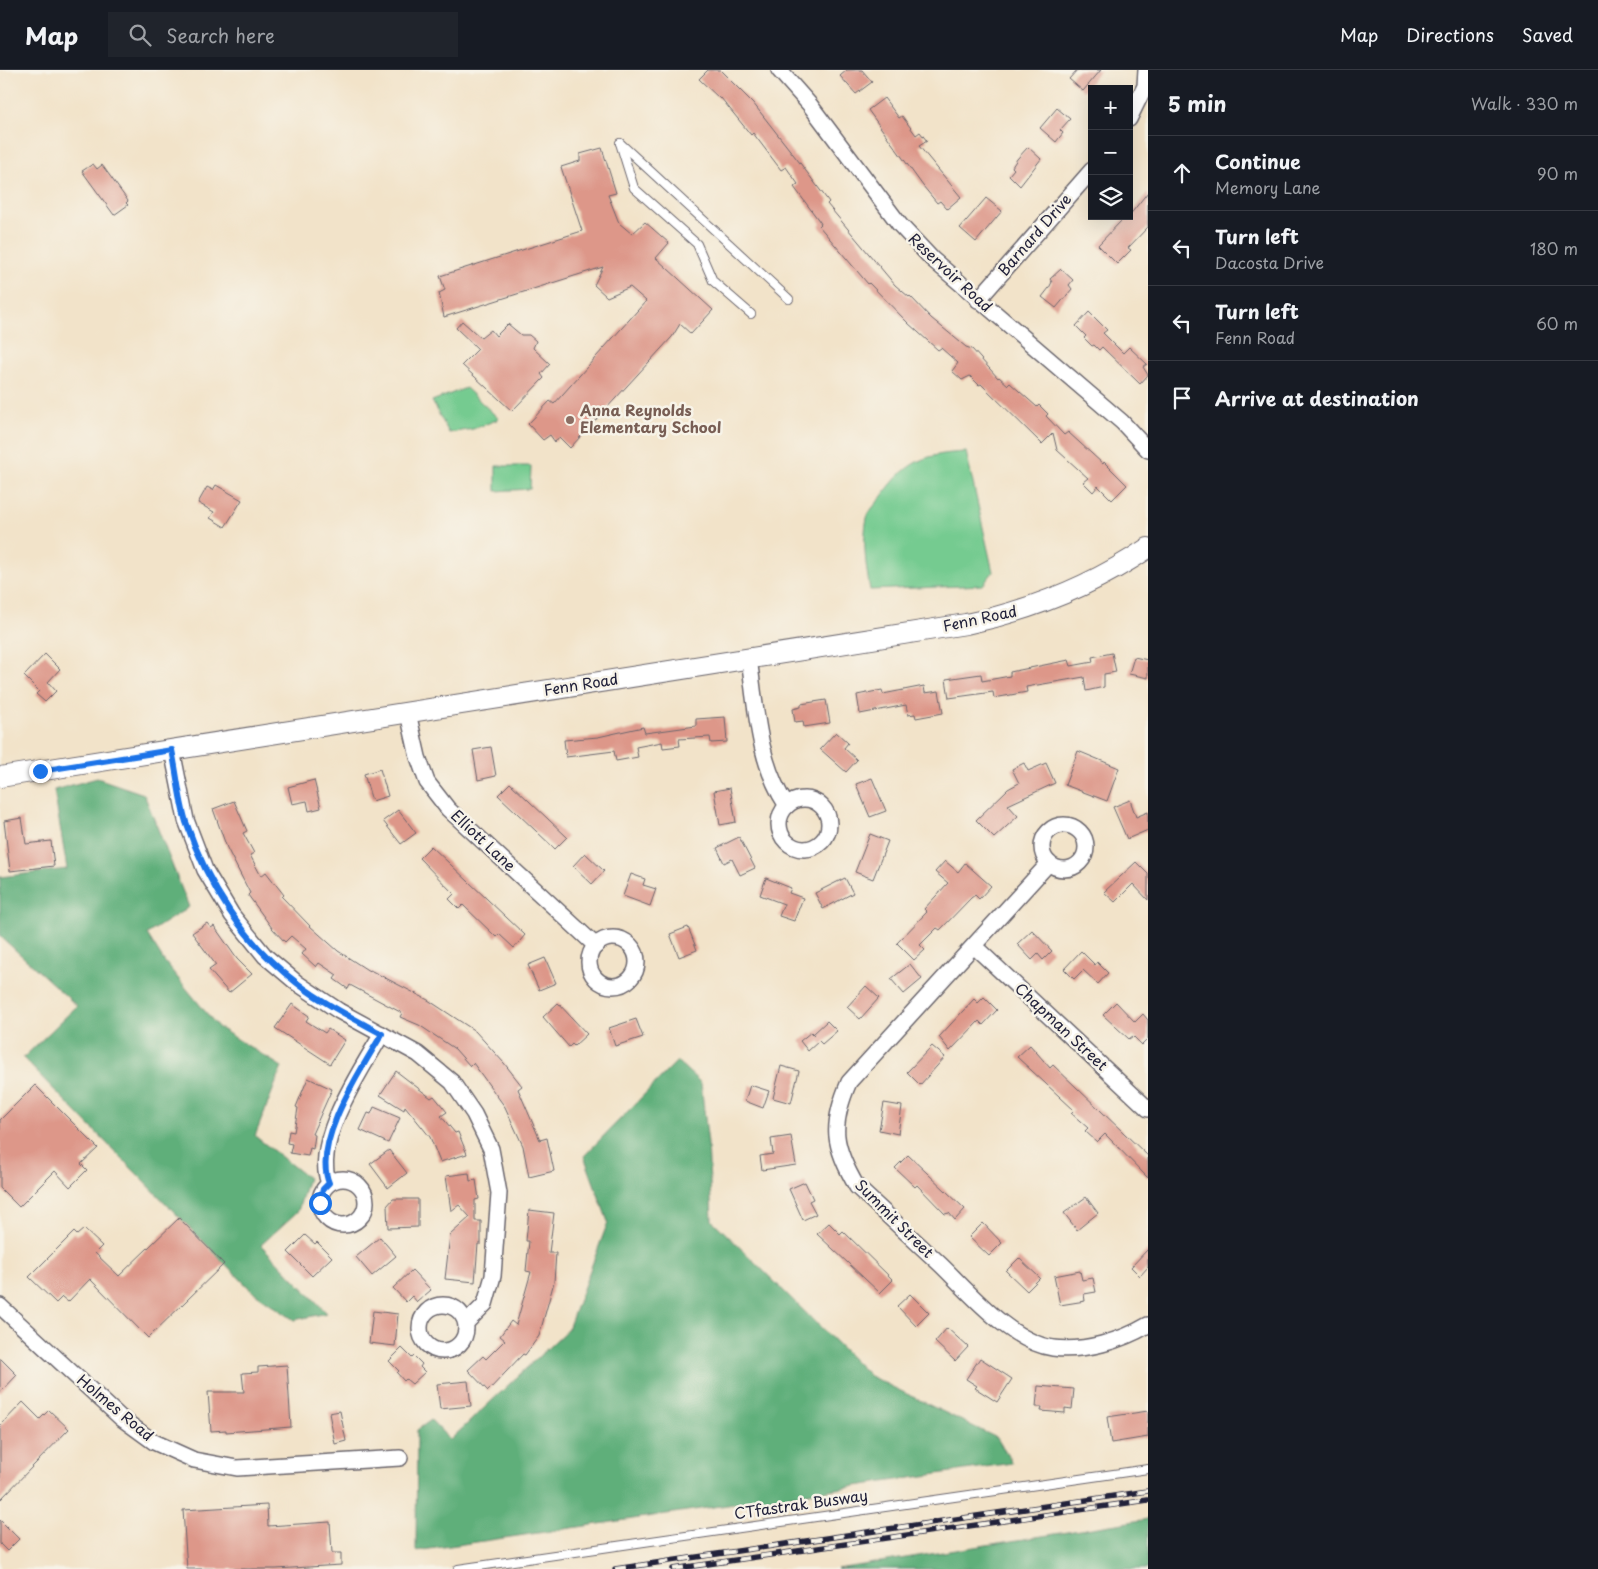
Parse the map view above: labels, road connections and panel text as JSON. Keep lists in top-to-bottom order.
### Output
{
  "streets": {
    "street": [
      "Barnard Drive",
      "Reservoir Road",
      "Fenn Road",
      "Elliott Lane",
      "Chapman Street",
      "Summit Street",
      "Holmes Road"
    ],
    "lane": ["CTfastrak Busway"]
  },
  "crossings": [
    ["Barnard Drive", "Reservoir Road"],
    ["Fenn Road", "Elliott Lane"],
    ["Chapman Street", "Summit Street"]
  ],
  "places": ["Anna Reynolds Elementary School"],
  "page": {
    "header": "Map",
    "search": "Search here",
    "nav": ["Map", "Directions", "Saved"],
    "heading": ["5 min", "Walk · 330 m"],
    "map_buttons": ["+", "−"],
    "list": [
      ["Continue", "Memory Lane", "90 m"],
      ["Turn left", "Dacosta Drive", "180 m"],
      ["Turn left", "Fenn Road", "60 m"],
      "Arrive at destination"
    ]
  }
}
